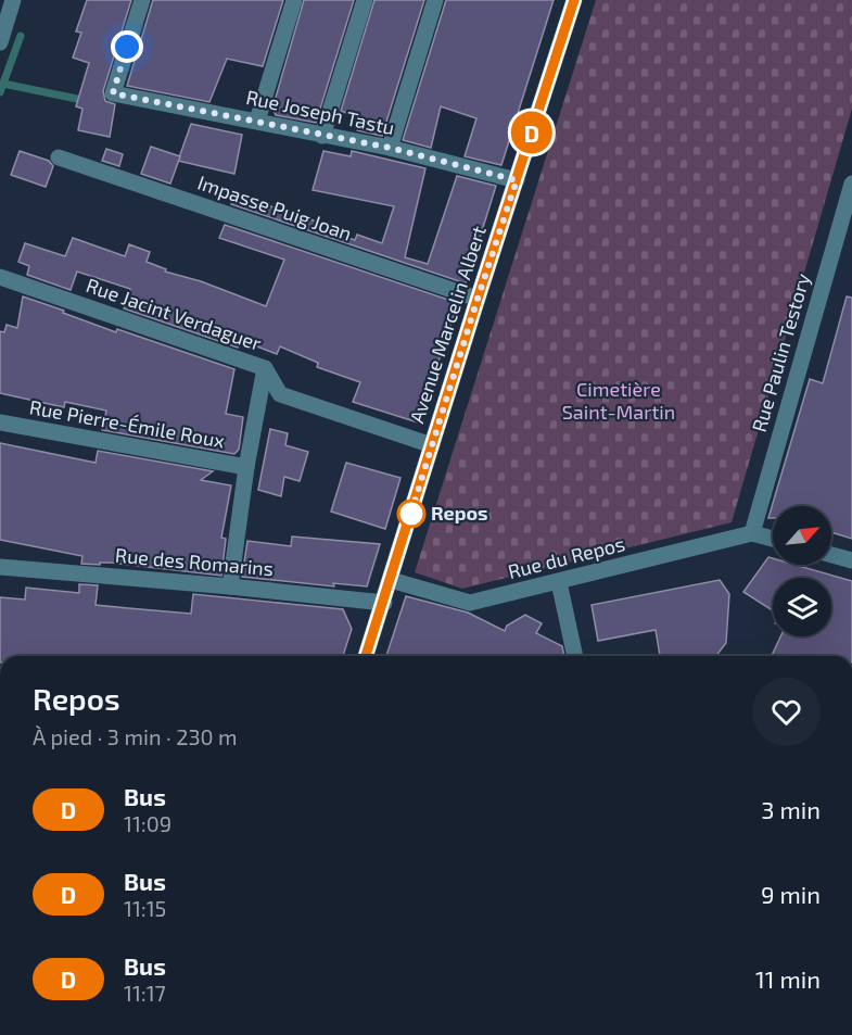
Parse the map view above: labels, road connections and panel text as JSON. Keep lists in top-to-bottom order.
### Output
{
  "streets": {
    "street": [
      "Rue Joseph Tastu",
      "Impasse Puig Joan",
      "Rue Jacint Verdaguer",
      "Avenue Marcelin Albert",
      "Rue Paulin Testory",
      "Rue Pierre-Émile Roux",
      "Rue du Repos",
      "Rue des Romarins"
    ]
  },
  "crossings": [
    ["Rue Joseph Tastu", "Avenue Marcelin Albert"],
    ["Impasse Puig Joan", "Avenue Marcelin Albert"],
    ["Rue Jacint Verdaguer", "Avenue Marcelin Albert"],
    ["Avenue Marcelin Albert", "Rue du Repos"],
    ["Avenue Marcelin Albert", "Rue des Romarins"],
    ["Rue Paulin Testory", "Rue du Repos"]
  ],
  "parks": ["Cimetière Saint-Martin"],
  "places": ["Repos"],
  "lines": ["bus line D"],
  "north": "top right",
  "page": {
    "on_map": "D",
    "heading": ["Repos", "À pied · 3 min · 230 m"],
    "list": [
      {
        "mark": "D",
        "name": "Bus",
        "note": "11:09",
        "value": "3 min"
      },
      {
        "mark": "D",
        "name": "Bus",
        "note": "11:15",
        "value": "9 min"
      },
      {
        "mark": "D",
        "name": "Bus",
        "note": "11:17",
        "value": "11 min"
      }
    ]
  }
}
